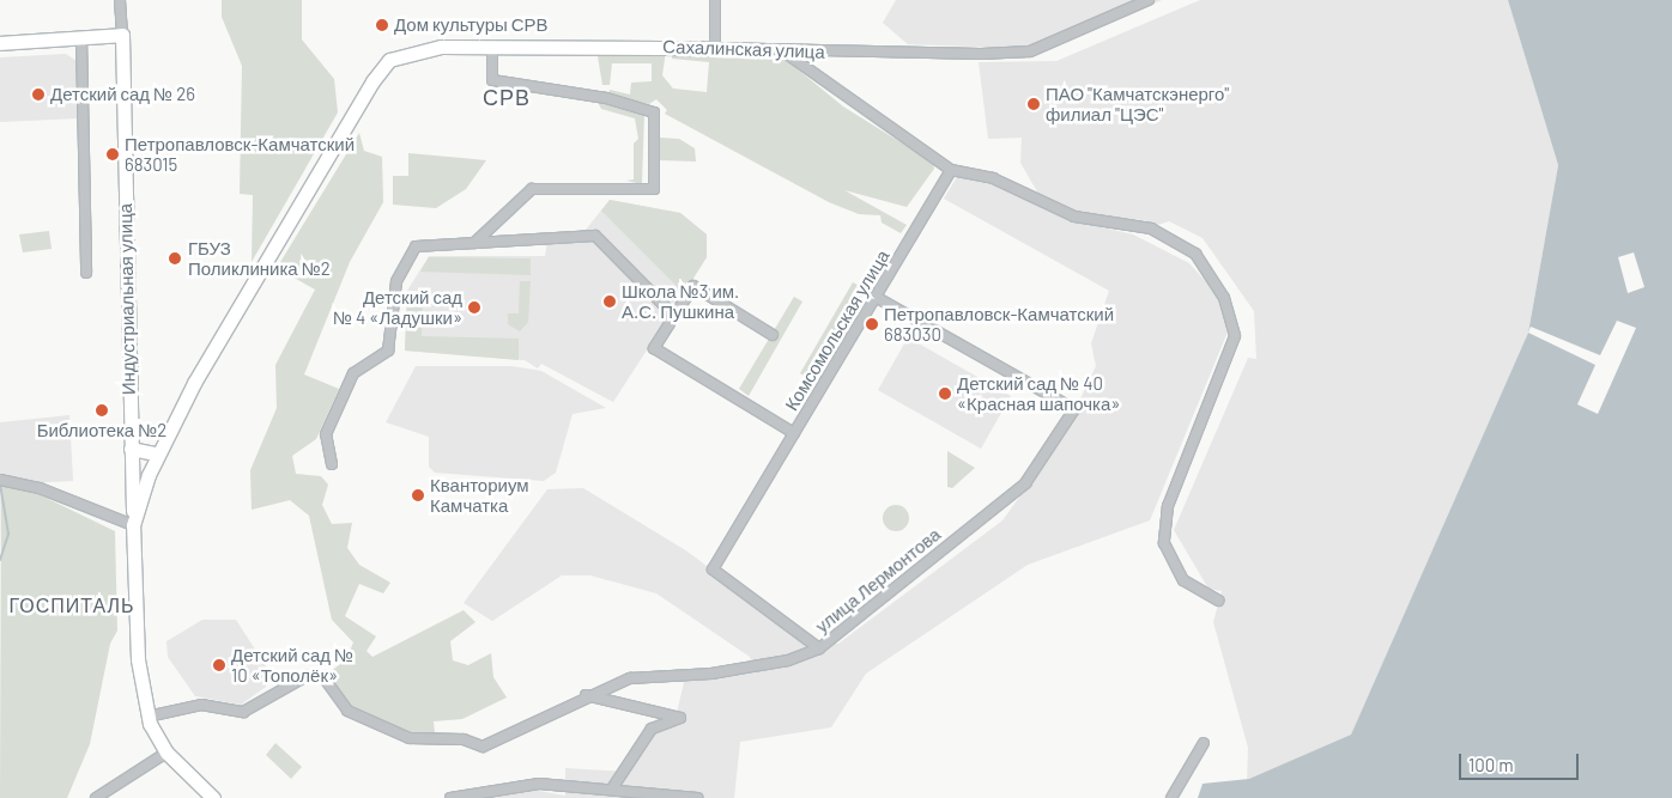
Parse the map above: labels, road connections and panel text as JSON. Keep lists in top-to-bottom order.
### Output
{
  "streets": {
    "street": [
      "Сахалинская улица",
      "Индустриальная улица",
      "Комсомольская улица",
      "улица Лермонтова"
    ]
  },
  "crossings": [
    ["Сахалинская улица", "Индустриальная улица"],
    ["Индустриальная улица", "улица Лермонтова"],
    ["Комсомольская улица", "улица Лермонтова"]
  ],
  "districts": ["СРВ", "ГОСПИТАЛЬ"],
  "places": [
    "Дом культуры СРВ",
    "Детский сад № 26",
    "ПАО \"Камчатскэнерго\" филиал \"ЦЭС\"",
    "Петропавловск-Камчатский 683015",
    "ГБУЗ Поликлиника №2",
    "Школа №3 им. А.С. Пушкина",
    "Детский сад № 4 «Ладушки»",
    "Петропавловск-Камчатский 683030",
    "Детский сад № 40 «Красная шапочка»",
    "Библиотека №2",
    "Кванториум Камчатка",
    "Детский сад № 10 «Тополёк»"
  ],
  "scale_bar": "100 m"
}
